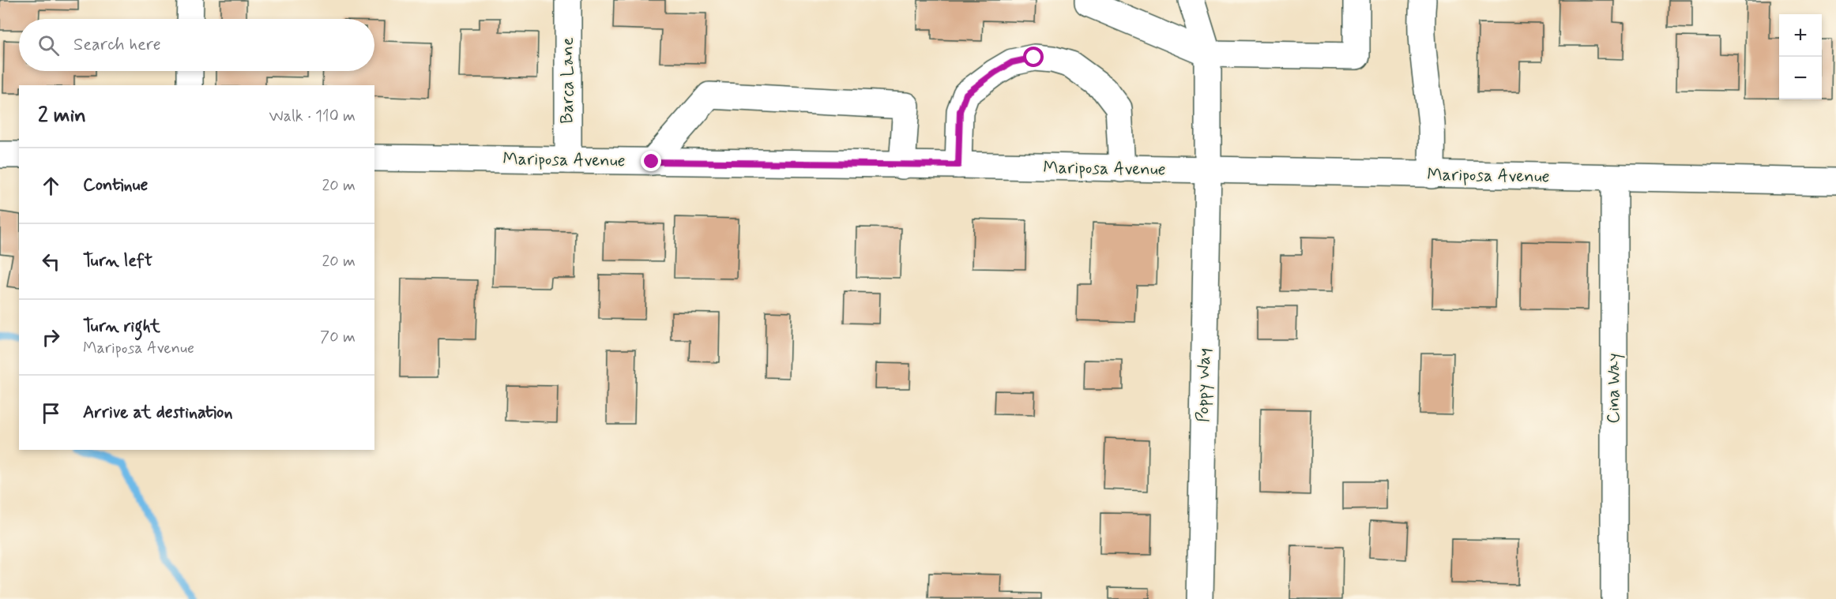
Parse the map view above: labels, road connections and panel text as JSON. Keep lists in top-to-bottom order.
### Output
{
  "streets": {
    "street": [
      "Barca Lane",
      "Mariposa Avenue",
      "Poppy Way",
      "Cina Way"
    ]
  },
  "crossings": [
    ["Barca Lane", "Mariposa Avenue"],
    ["Mariposa Avenue", "Poppy Way"],
    ["Mariposa Avenue", "Cina Way"]
  ],
  "page": {
    "map_buttons": ["+", "−"],
    "search": "Search here",
    "heading": ["2 min", "Walk · 110 m"],
    "list": [
      ["Continue", "20 m"],
      ["Turn left", "20 m"],
      ["Turn right", "Mariposa Avenue", "70 m"],
      "Arrive at destination"
    ]
  }
}
